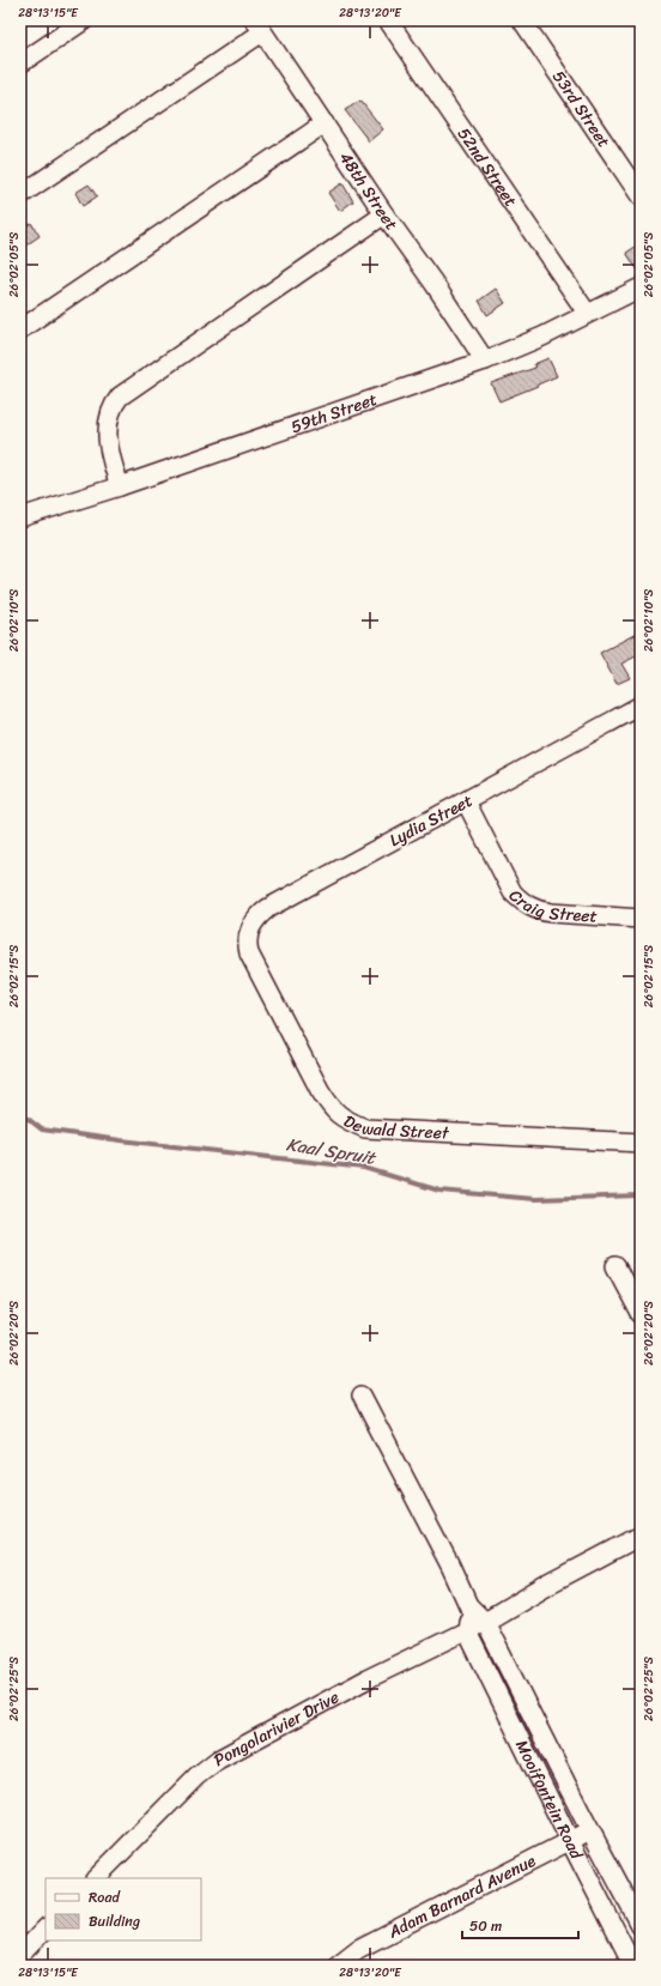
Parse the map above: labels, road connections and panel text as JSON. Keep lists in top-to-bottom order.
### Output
{
  "streets": {
    "street": [
      "53rd Street",
      "52nd Street",
      "48th Street",
      "59th Street",
      "Lydia Street",
      "Craig Street",
      "Dewald Street",
      "Pongolarivier Drive",
      "Mooifontein Road",
      "Adam Barnard Avenue"
    ]
  },
  "crossings": [
    ["52nd Street", "59th Street"],
    ["48th Street", "59th Street"],
    ["Lydia Street", "Craig Street"],
    ["Lydia Street", "Dewald Street"],
    ["Pongolarivier Drive", "Mooifontein Road"],
    ["Mooifontein Road", "Adam Barnard Avenue"]
  ],
  "water": ["Kaal Spruit"],
  "legend": ["Road", "Building"],
  "scale_bar": "50 m",
  "coordinates": [
    "28°13'15\"E",
    "28°13'20\"E",
    "26°02'05\"S",
    "26°02'10\"S",
    "26°02'15\"S",
    "26°02'20\"S",
    "26°02'25\"S"
  ]
}
